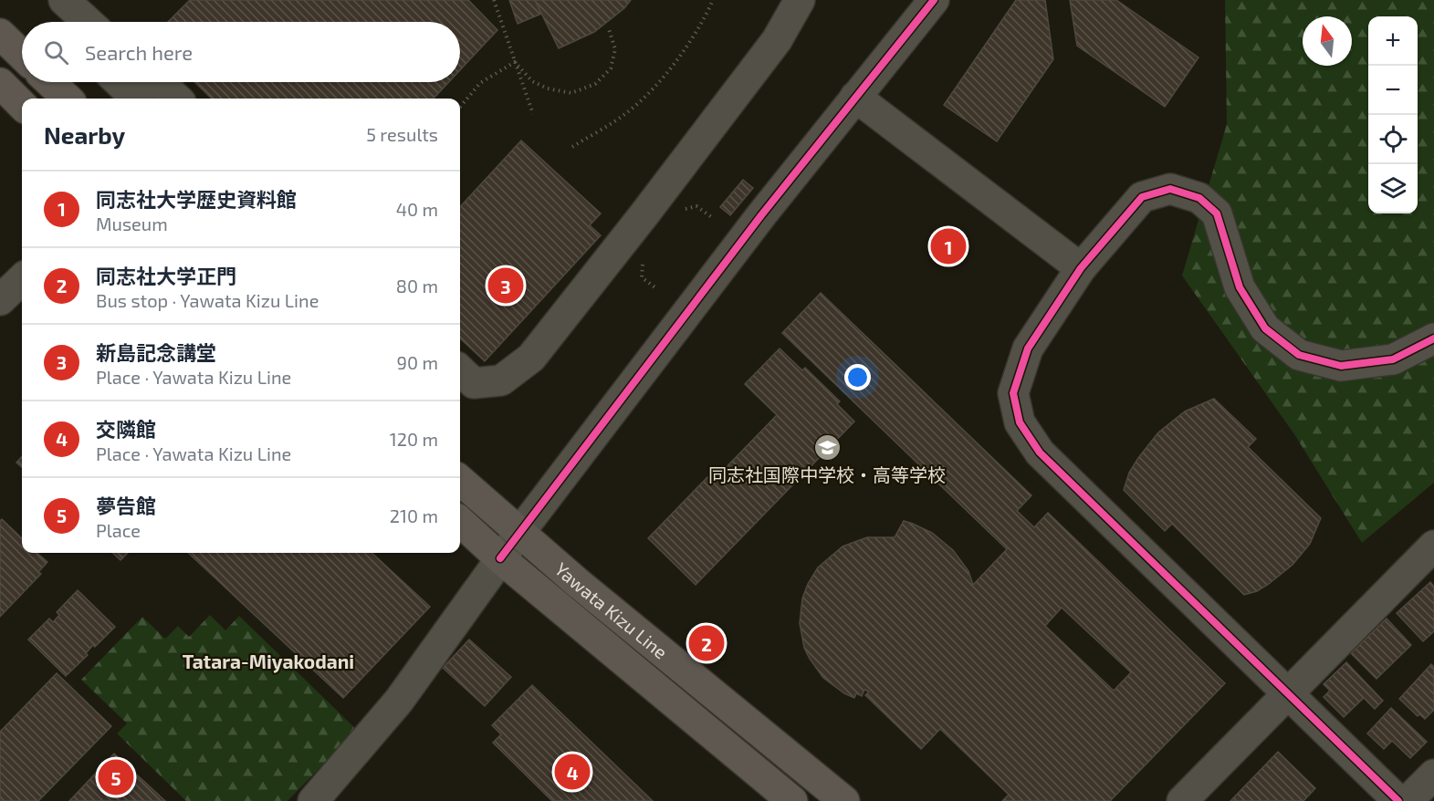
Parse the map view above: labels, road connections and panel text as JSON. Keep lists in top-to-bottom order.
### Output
{
  "streets": {
    "main road": ["Yawata Kizu Line"]
  },
  "districts": ["Tatara-Miyakodani"],
  "places": {
    "school or university": ["同志社国際中学校・高等学校"]
  },
  "north": "top",
  "page": {
    "map_buttons": ["+", "−"],
    "search": "Search here",
    "heading": ["Nearby", "5 results"],
    "list": [
      {
        "mark": "1",
        "name": "同志社大学歴史資料館",
        "note": "Museum",
        "value": "40 m"
      },
      {
        "mark": "2",
        "name": "同志社大学正門",
        "note": "Bus stop · Yawata Kizu Line",
        "value": "80 m"
      },
      {
        "mark": "3",
        "name": "新島記念講堂",
        "note": "Place · Yawata Kizu Line",
        "value": "90 m"
      },
      {
        "mark": "4",
        "name": "交隣館",
        "note": "Place · Yawata Kizu Line",
        "value": "120 m"
      },
      {
        "mark": "5",
        "name": "夢告館",
        "note": "Place",
        "value": "210 m"
      }
    ],
    "pins": [
      "1",
      "3",
      "2",
      "4",
      "5"
    ]
  }
}
